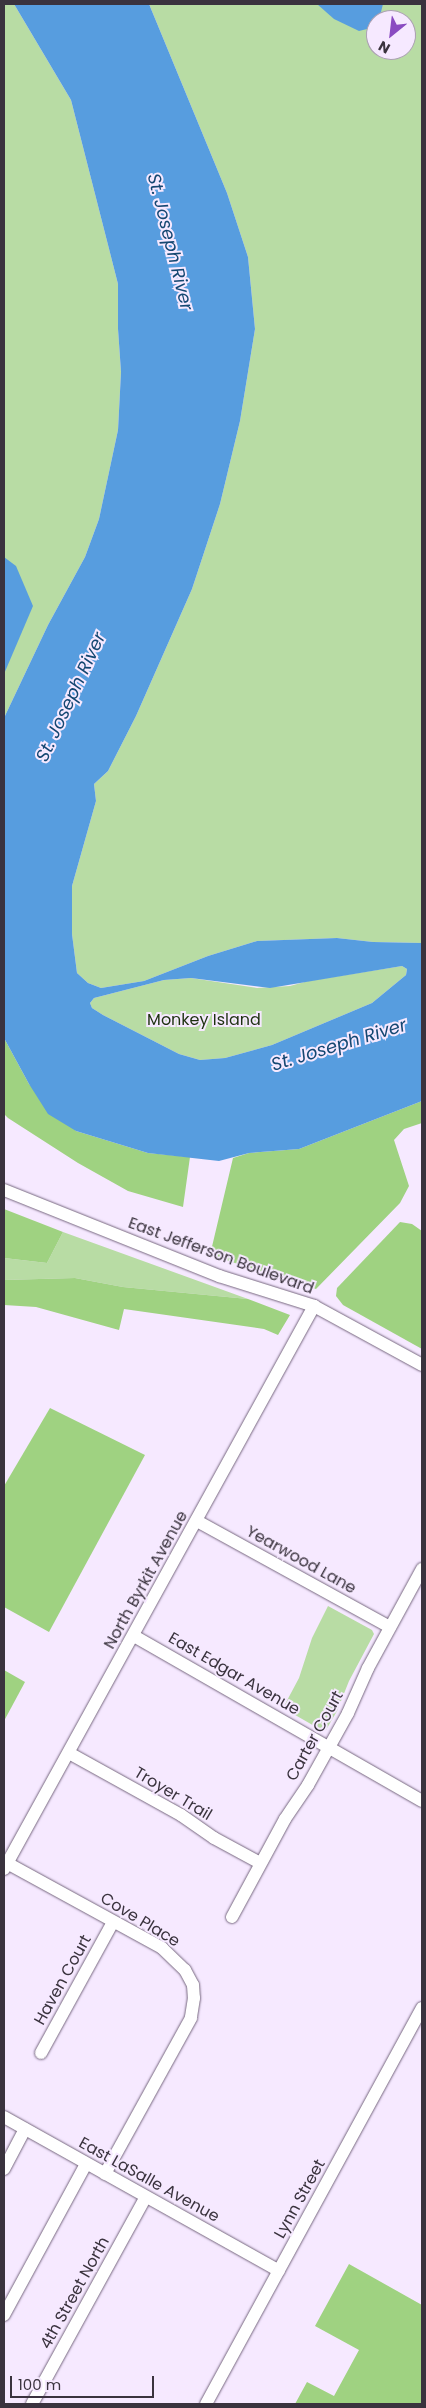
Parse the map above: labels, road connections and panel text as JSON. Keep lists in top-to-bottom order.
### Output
{
  "streets": {
    "street": [
      "East Jefferson Boulevard",
      "Yearwood Lane",
      "North Byrkit Avenue",
      "East Edgar Avenue",
      "Carter Court",
      "Troyer Trail",
      "Cove Place",
      "Haven Court",
      "East LaSalle Avenue",
      "Lynn Street",
      "4th Street North"
    ]
  },
  "crossings": [
    ["East Jefferson Boulevard", "North Byrkit Avenue"],
    ["Yearwood Lane", "North Byrkit Avenue"],
    ["Yearwood Lane", "Carter Court"],
    ["North Byrkit Avenue", "East Edgar Avenue"],
    ["North Byrkit Avenue", "Troyer Trail"],
    ["North Byrkit Avenue", "Cove Place"],
    ["East Edgar Avenue", "Carter Court"],
    ["Carter Court", "Troyer Trail"],
    ["Cove Place", "Haven Court"],
    ["Cove Place", "East LaSalle Avenue"],
    ["East LaSalle Avenue", "Lynn Street"],
    ["East LaSalle Avenue", "4th Street North"]
  ],
  "water": ["St. Joseph River"],
  "parks": ["Monkey Island"],
  "scale_bar": "100 m",
  "north": "bottom left"
}
